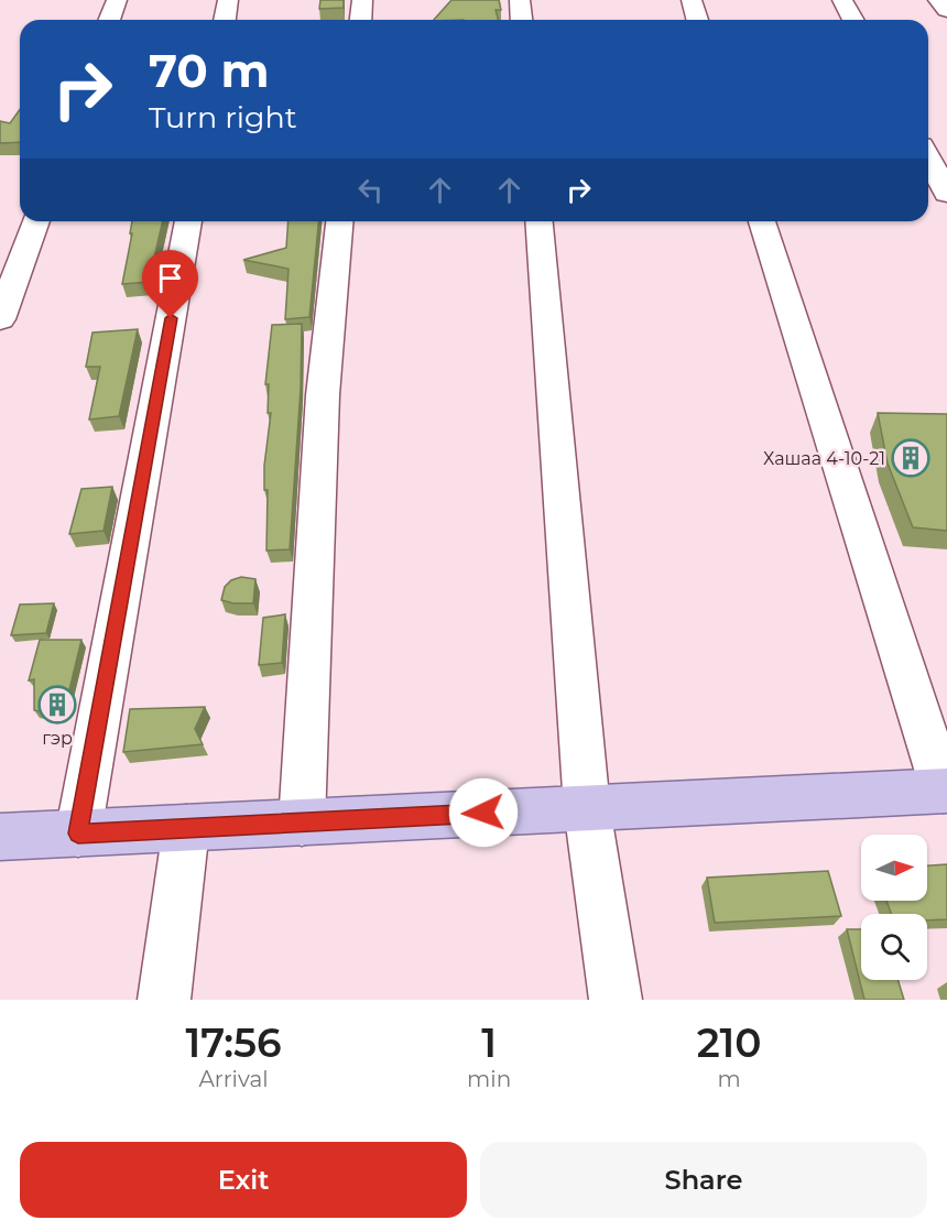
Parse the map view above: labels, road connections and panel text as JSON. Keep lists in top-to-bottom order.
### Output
{
  "places": {
    "building": ["Хашаа 4-10-21", "гэр"]
  },
  "north": "right",
  "page": {
    "turn": ["70 m", "Turn right"],
    "eta": [
      "17:56",
      "Arrival",
      "1",
      "min",
      "210",
      "m"
    ],
    "buttons": ["Exit", "Share"]
  }
}
